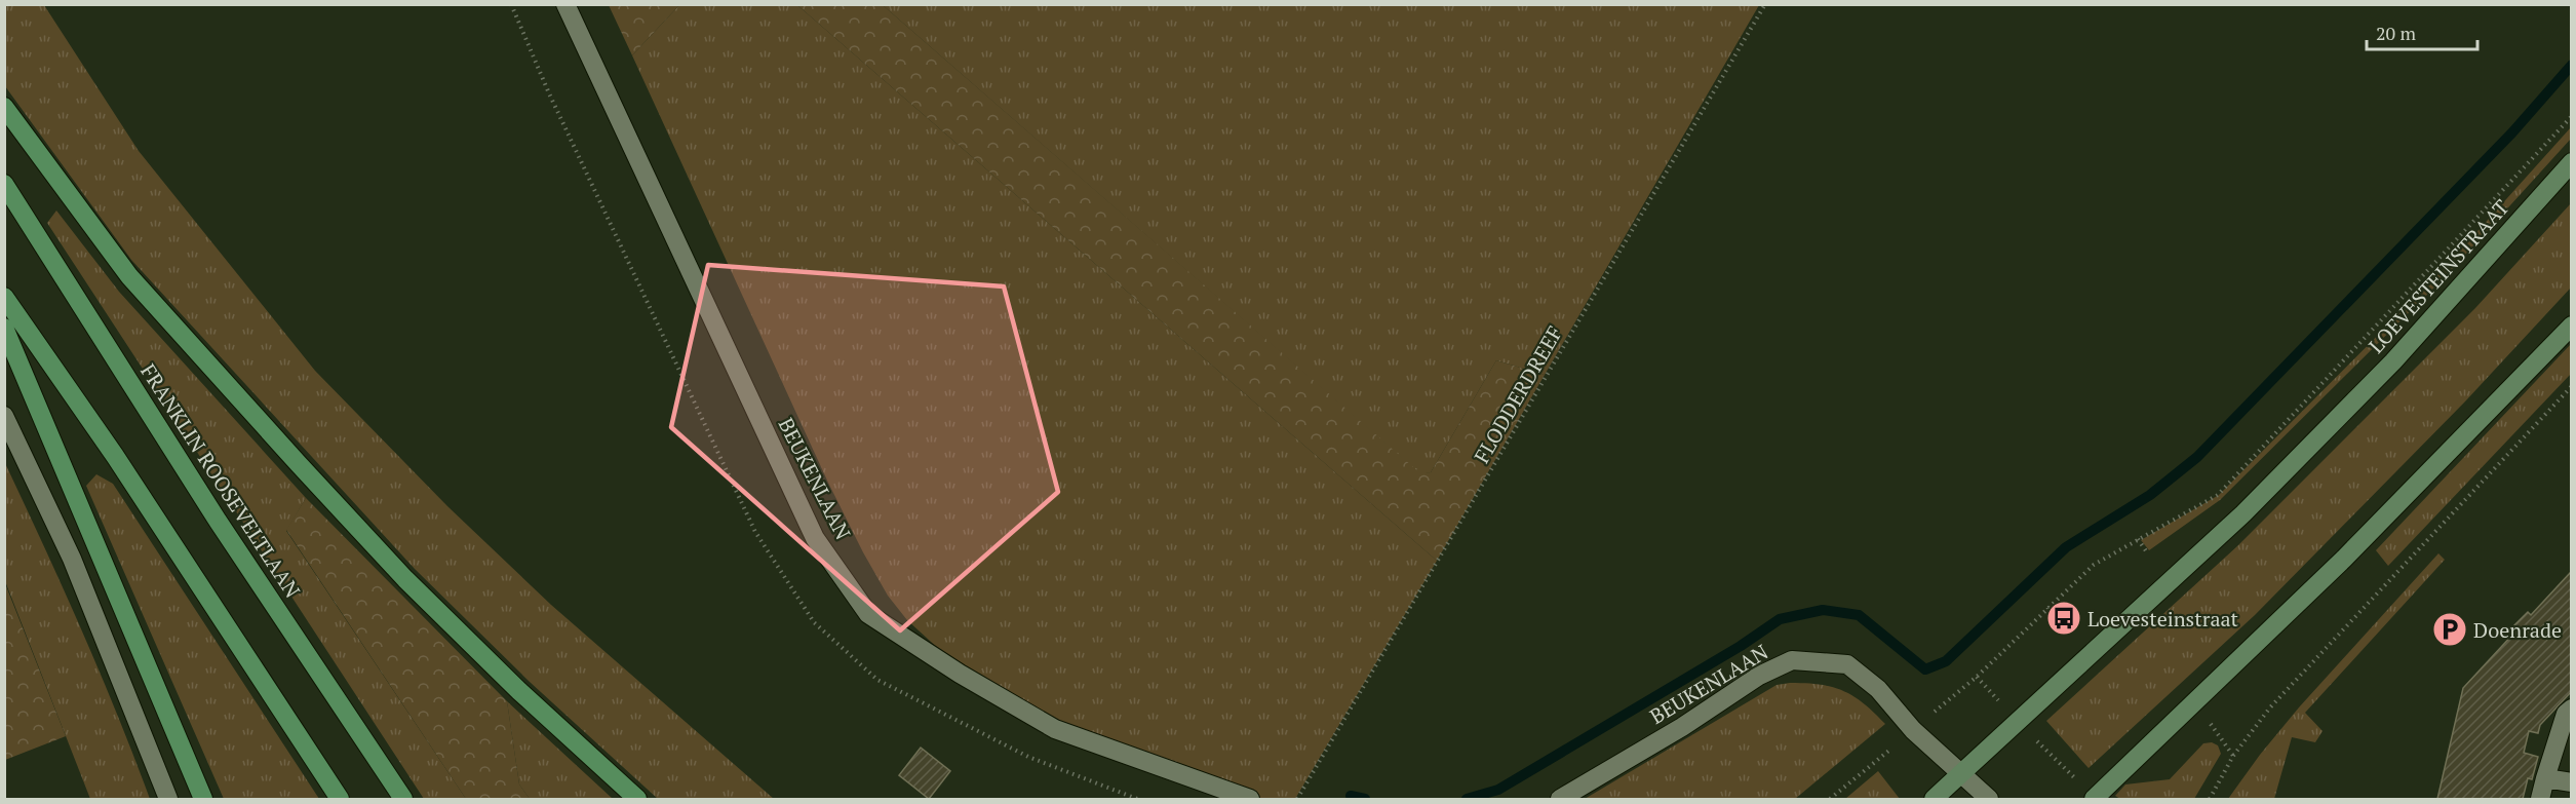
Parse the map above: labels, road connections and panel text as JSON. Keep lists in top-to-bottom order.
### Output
{
  "streets": {
    "main road": ["FRANKLIN ROOSEVELTLAAN"],
    "street": ["LOEVESTEINSTRAAT", "BEUKENLAAN"],
    "path": ["FLODDERDREEF"]
  },
  "crossings": [
    ["LOEVESTEINSTRAAT", "BEUKENLAAN"]
  ],
  "places": {
    "bus stop": ["Loevesteinstraat"],
    "parking": ["Doenrade"]
  },
  "scale_bar": "20 m"
}
